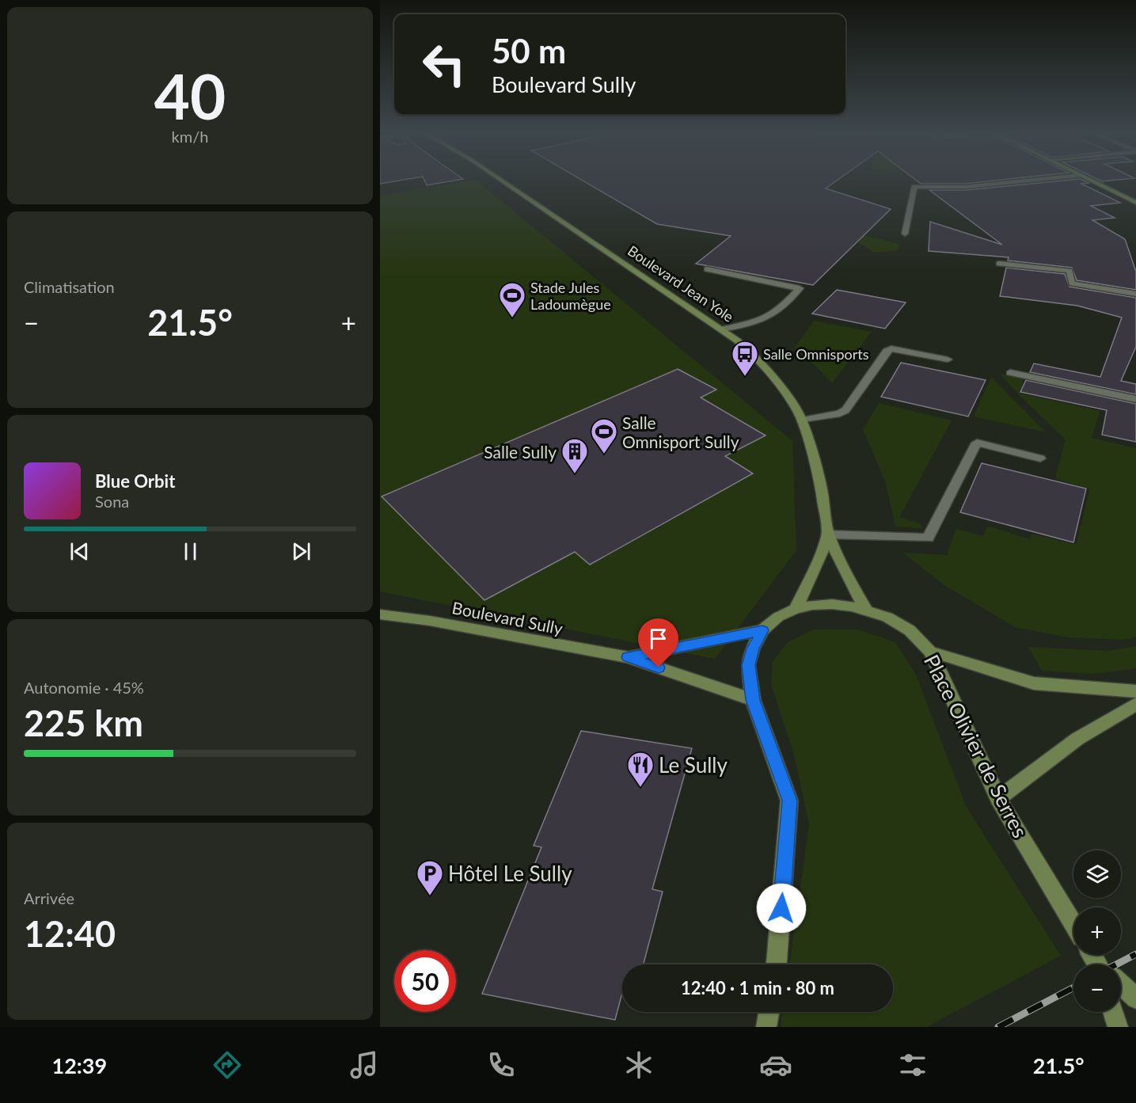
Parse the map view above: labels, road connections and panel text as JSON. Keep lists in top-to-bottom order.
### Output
{
  "streets": {
    "main road": ["Boulevard Jean Yole", "Boulevard Sully", "Place Olivier de Serres"]
  },
  "crossings": [
    ["Boulevard Jean Yole", "Place Olivier de Serres"],
    ["Boulevard Sully", "Place Olivier de Serres"]
  ],
  "places": {
    "sports": ["Stade Jules Ladoumègue", "Salle Omnisport Sully"],
    "bus stop": ["Salle Omnisports"],
    "building": ["Salle Sully"],
    "restaurant": ["Le Sully"],
    "parking": ["Hôtel Le Sully"]
  },
  "page": {
    "tile": [
      ["40", "km/h"],
      "Climatisation",
      ["Autonomie · 45%", "225 km"],
      ["Arrivée", "12:40"]
    ],
    "turn": ["50 m", "Boulevard Sully"],
    "heat": ["−", "21.5°", "+"],
    "song": ["Blue Orbit", "Sona"],
    "map_buttons": ["+", "−"],
    "limit": "50",
    "trip": "12:40 · 1 min · 80 m",
    "tabs": ["12:39", "21.5°"]
  }
}
